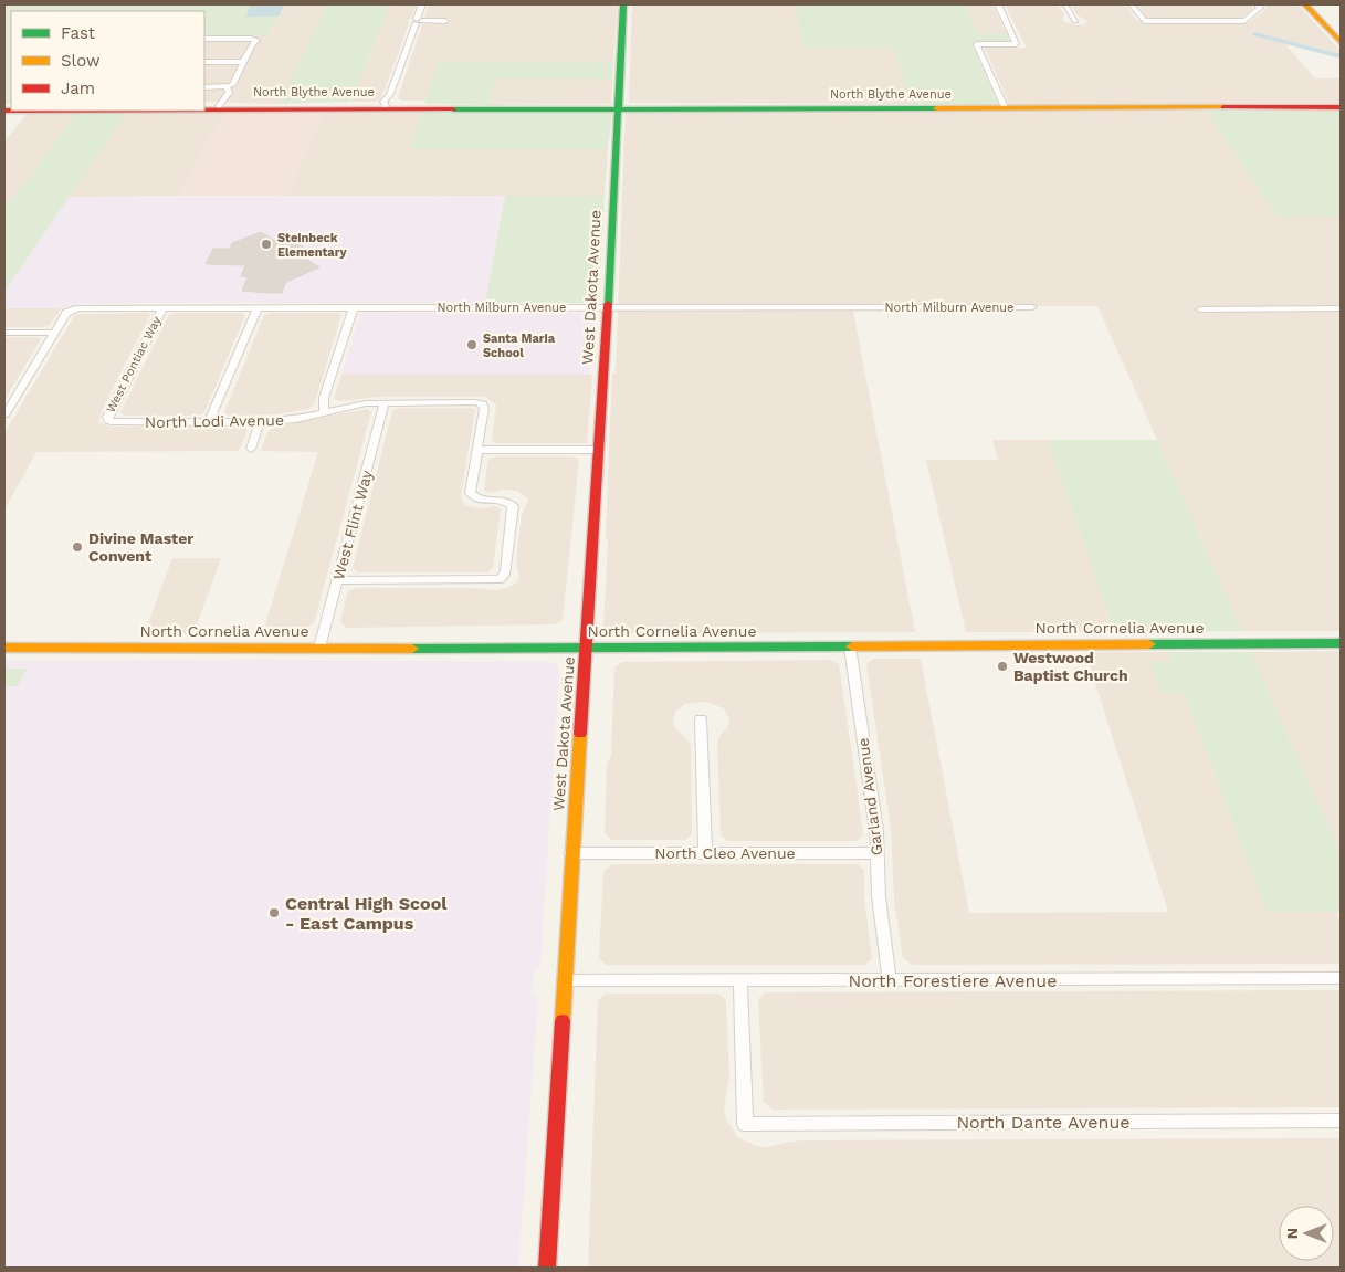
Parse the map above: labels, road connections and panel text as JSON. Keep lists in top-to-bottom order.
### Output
{
  "streets": {
    "street": [
      "North Blythe Avenue",
      "West Dakota Avenue",
      "North Milburn Avenue",
      "West Pontiac Way",
      "North Lodi Avenue",
      "West Flint Way",
      "North Cornelia Avenue",
      "Garland Avenue",
      "North Cleo Avenue",
      "North Forestiere Avenue",
      "North Dante Avenue"
    ]
  },
  "crossings": [
    ["North Blythe Avenue", "West Dakota Avenue"],
    ["West Dakota Avenue", "North Milburn Avenue"],
    ["West Dakota Avenue", "North Cornelia Avenue"],
    ["West Dakota Avenue", "North Cleo Avenue"],
    ["West Dakota Avenue", "North Forestiere Avenue"],
    ["North Milburn Avenue", "West Pontiac Way"],
    ["West Pontiac Way", "North Lodi Avenue"],
    ["North Lodi Avenue", "West Flint Way"],
    ["West Flint Way", "North Cornelia Avenue"],
    ["North Cornelia Avenue", "Garland Avenue"],
    ["Garland Avenue", "North Cleo Avenue"],
    ["Garland Avenue", "North Forestiere Avenue"],
    ["North Forestiere Avenue", "North Dante Avenue"]
  ],
  "places": [
    "Steinbeck Elementary",
    "Santa Maria School",
    "Divine Master Convent",
    "Westwood Baptist Church",
    "Central High Scool - East Campus"
  ],
  "legend": ["Fast", "Slow", "Jam"],
  "north": "left"
}
